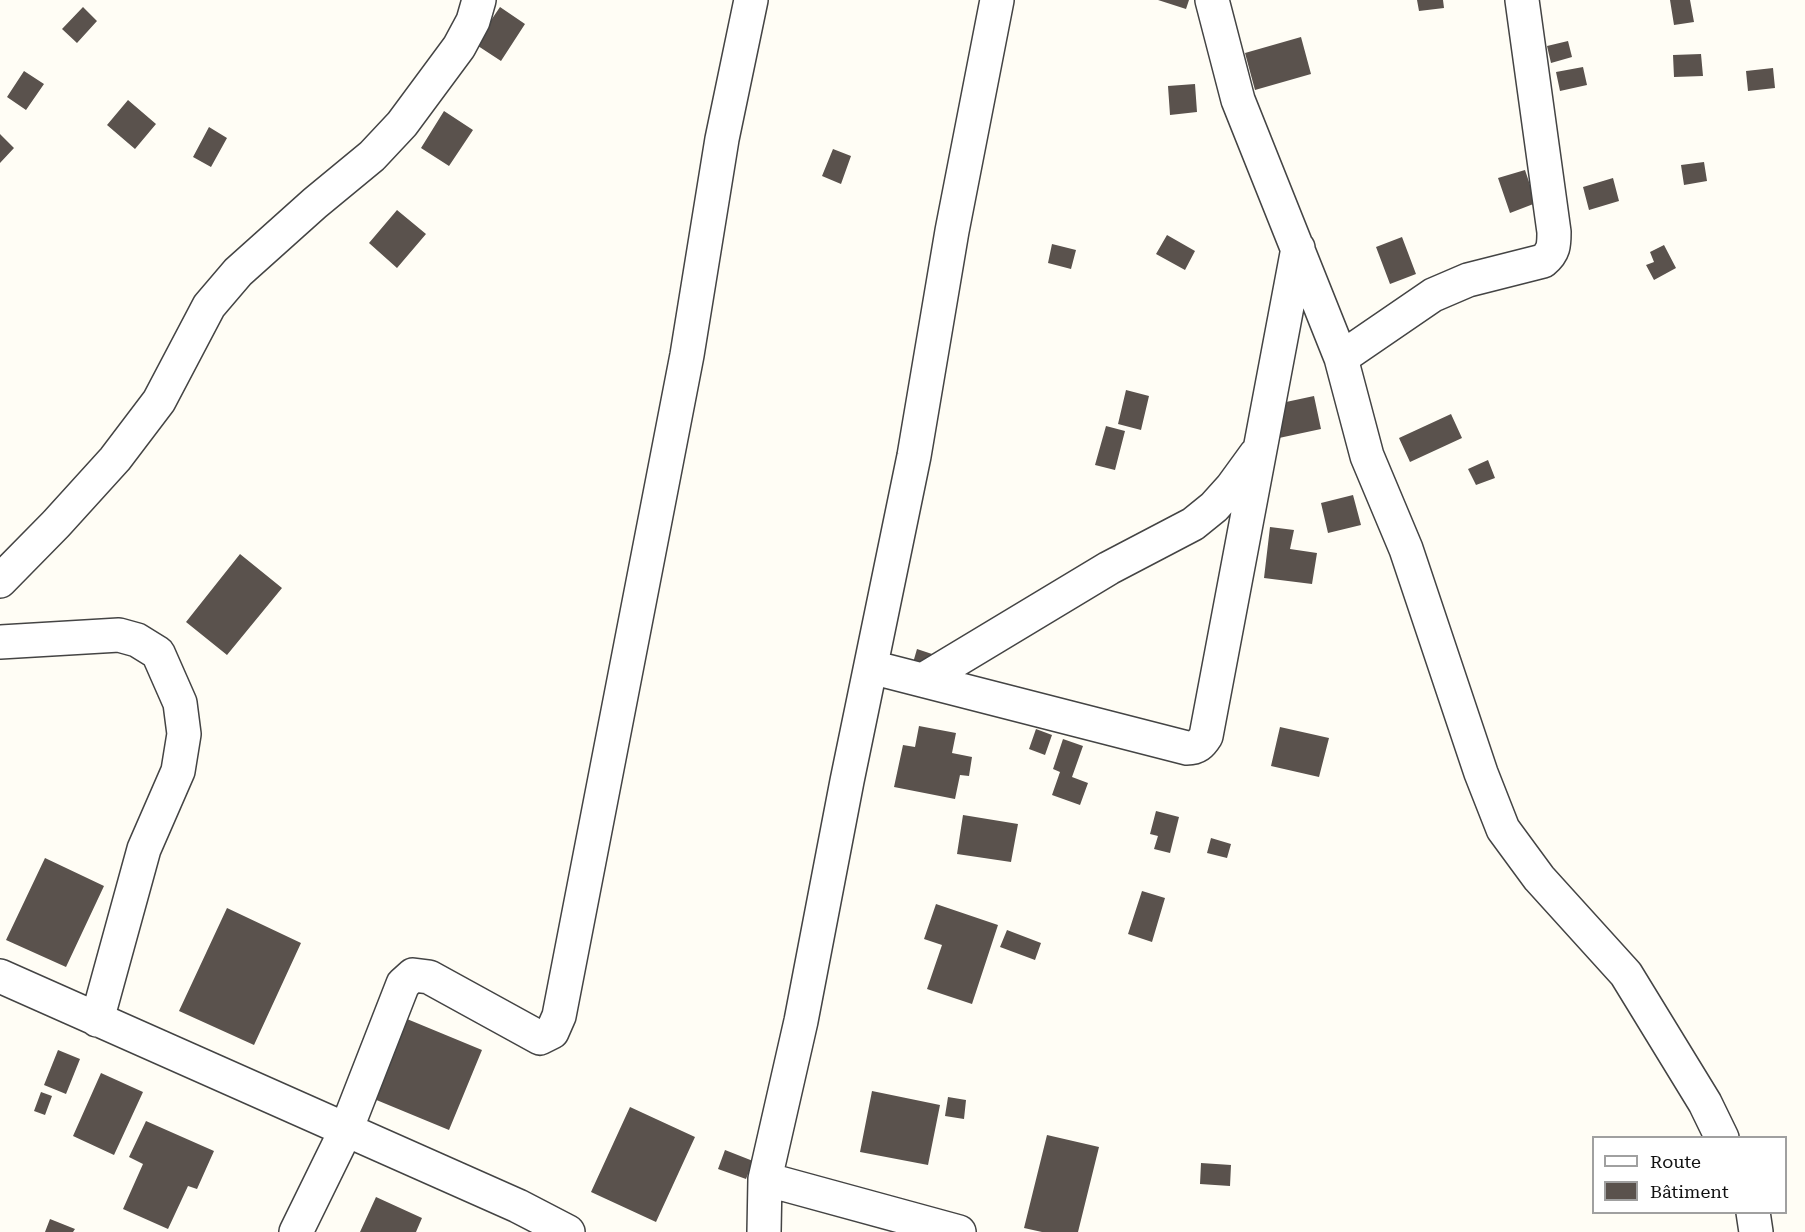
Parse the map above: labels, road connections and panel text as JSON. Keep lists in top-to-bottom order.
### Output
{
  "legend": ["Route", "Bâtiment"]
}
